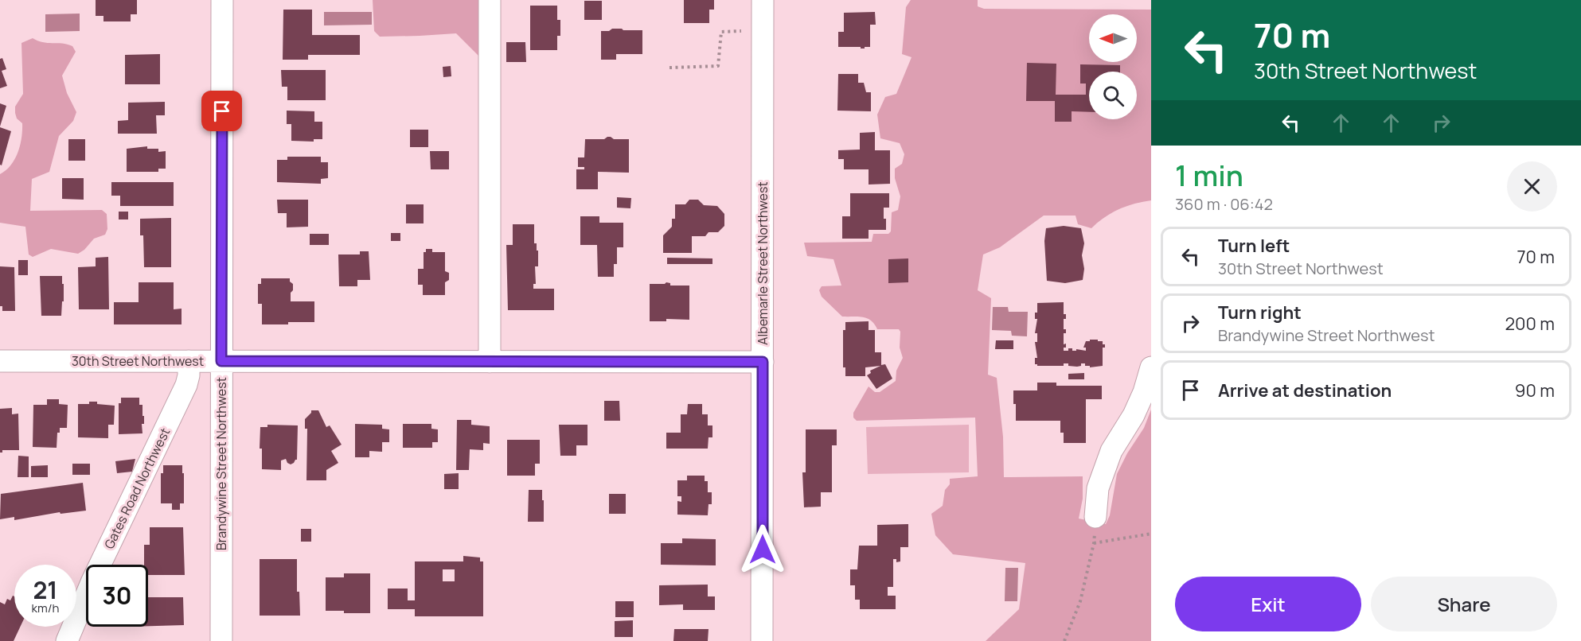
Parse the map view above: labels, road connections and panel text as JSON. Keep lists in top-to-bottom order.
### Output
{
  "streets": {
    "street": [
      "Albemarle Street Northwest",
      "30th Street Northwest",
      "Brandywine Street Northwest",
      "Gates Road Northwest"
    ]
  },
  "crossings": [
    ["Albemarle Street Northwest", "30th Street Northwest"],
    ["30th Street Northwest", "Brandywine Street Northwest"],
    ["30th Street Northwest", "Gates Road Northwest"]
  ],
  "north": "left",
  "page": {
    "turn": ["70 m", "30th Street Northwest"],
    "heading": ["1 min", "360 m · 06:42"],
    "list": [
      {
        "name": "Turn left",
        "note": "30th Street Northwest",
        "value": "70 m"
      },
      {
        "name": "Turn right",
        "note": "Brandywine Street Northwest",
        "value": "200 m"
      },
      {
        "name": "Arrive at destination",
        "value": "90 m"
      }
    ],
    "speed": "21 km/h",
    "limit": "30",
    "buttons": ["Exit", "Share"]
  }
}
